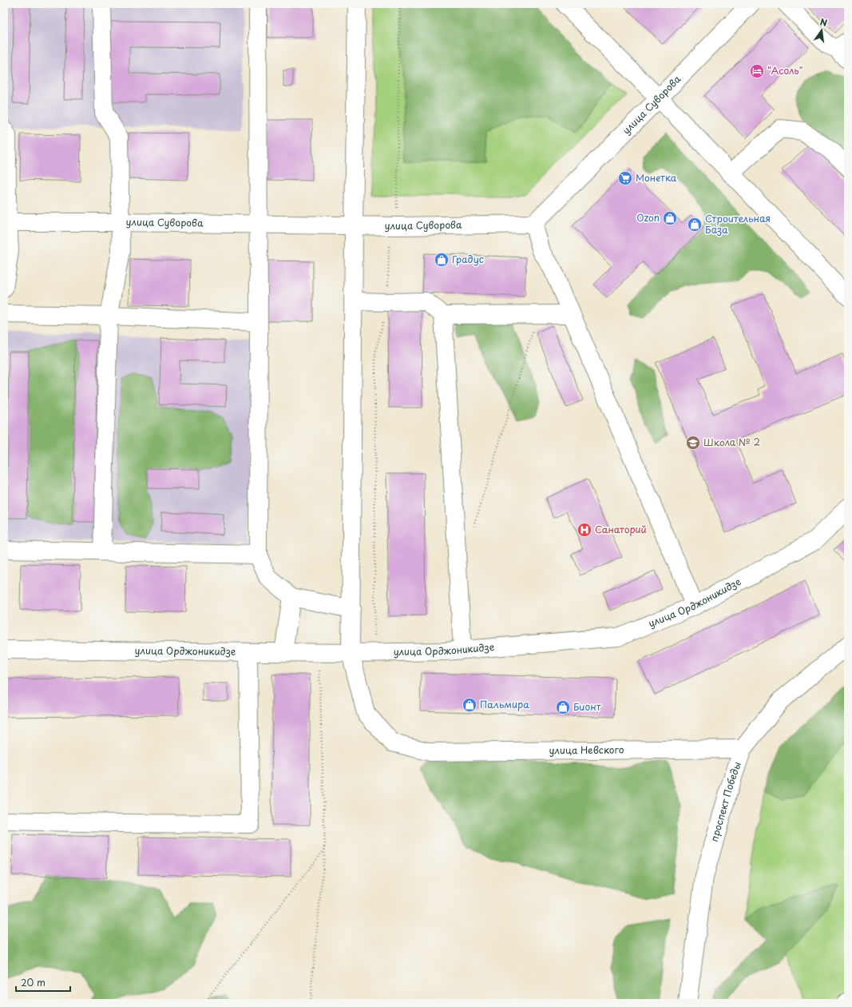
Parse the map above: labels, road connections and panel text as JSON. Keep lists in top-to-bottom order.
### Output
{
  "streets": {
    "street": [
      "улица Суворова",
      "улица Орджоникидзе",
      "улица Невского",
      "проспект Победы"
    ]
  },
  "crossings": [
    ["улица Суворова", "улица Невского"],
    ["улица Орджоникидзе", "улица Невского"],
    ["улица Невского", "проспект Победы"]
  ],
  "places": {
    "hotel": ["\"Асоль\""],
    "supermarket": ["Монетка"],
    "shop": [
      "Ozon",
      "Строительная База",
      "Градус",
      "Пальмира",
      "Бионт"
    ],
    "school or university": ["Школа № 2"],
    "hospital": ["Санаторий"]
  },
  "scale_bar": "20 m",
  "north": "top"
}
